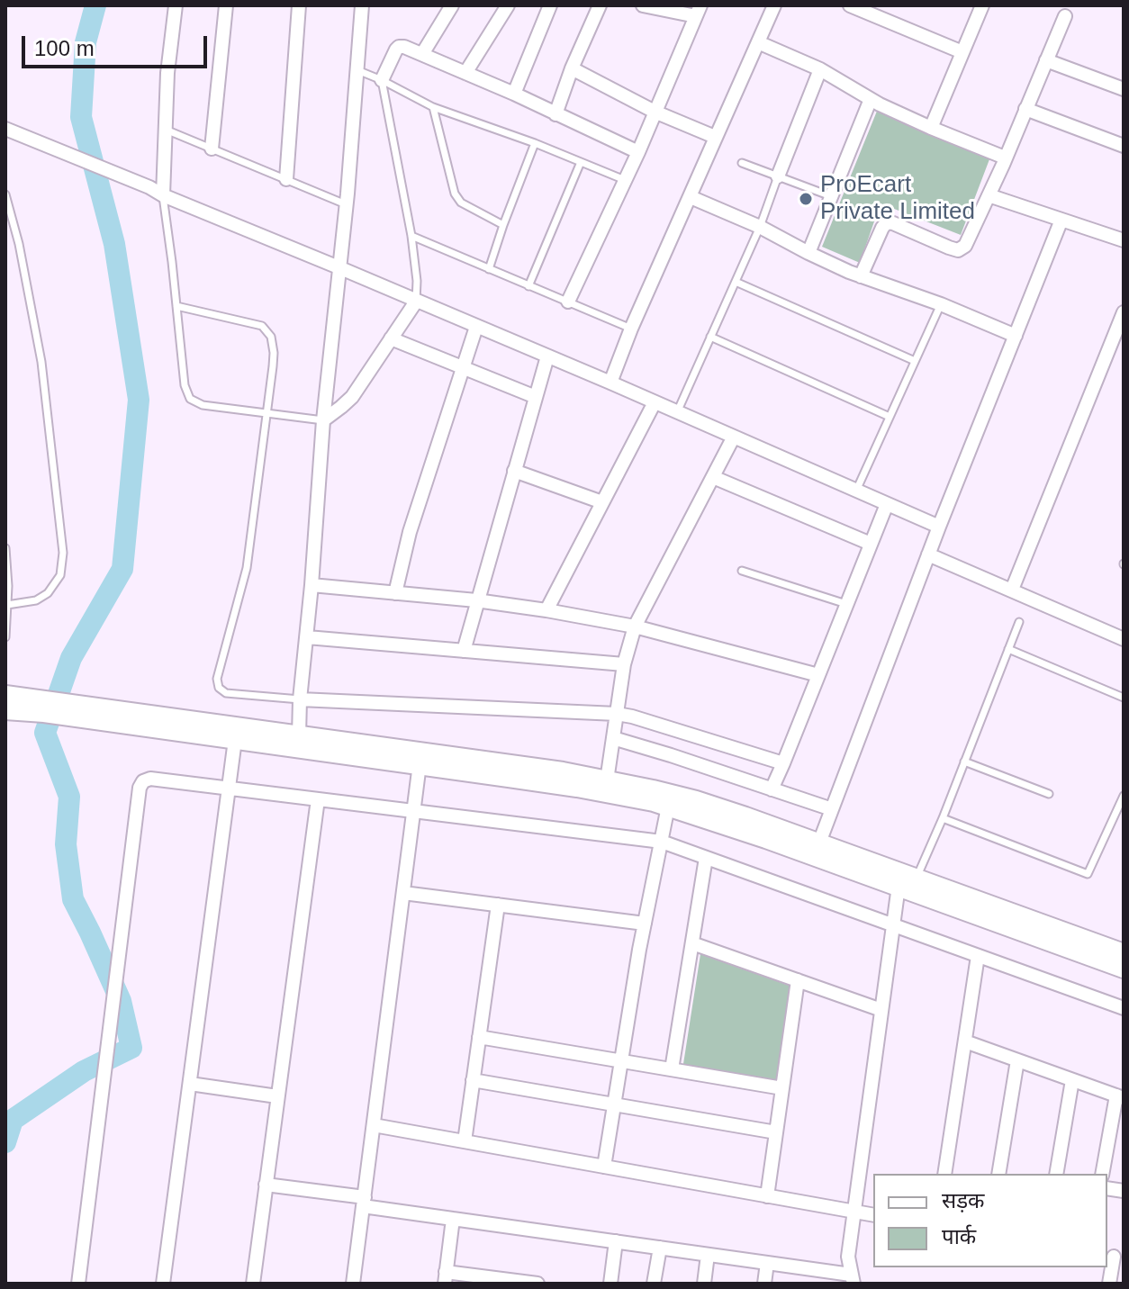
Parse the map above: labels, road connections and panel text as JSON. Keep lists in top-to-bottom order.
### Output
{
  "places": ["ProEcart Private Limited"],
  "legend": ["सड़क", "पार्क"],
  "scale_bar": "100 m"
}
